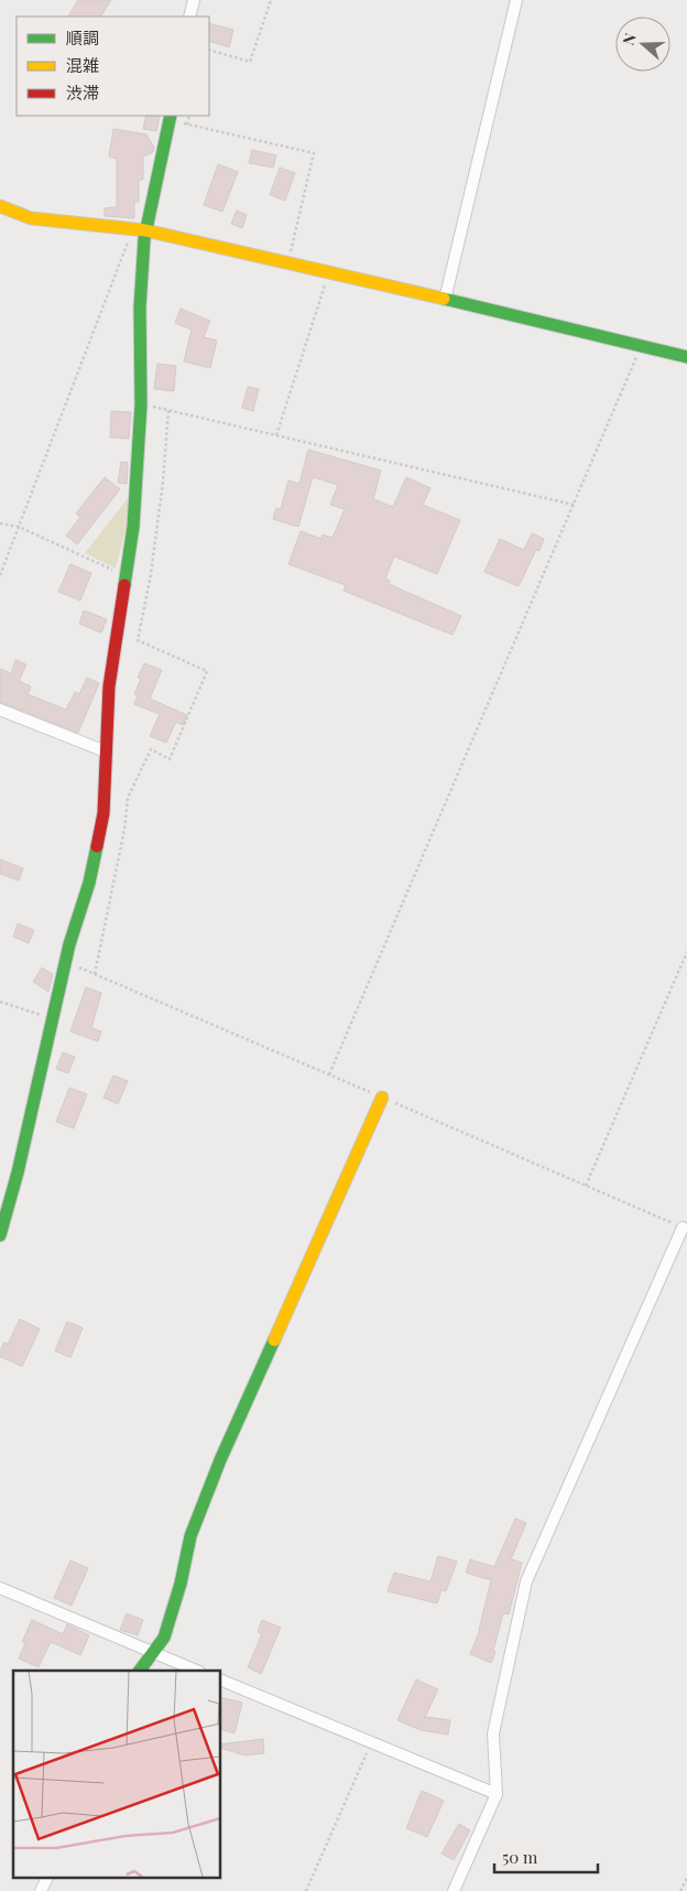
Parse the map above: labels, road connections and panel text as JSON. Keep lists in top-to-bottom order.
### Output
{
  "legend": ["順調", "混雑", "渋滞"],
  "scale_bar": "50 m",
  "north": "left"
}
